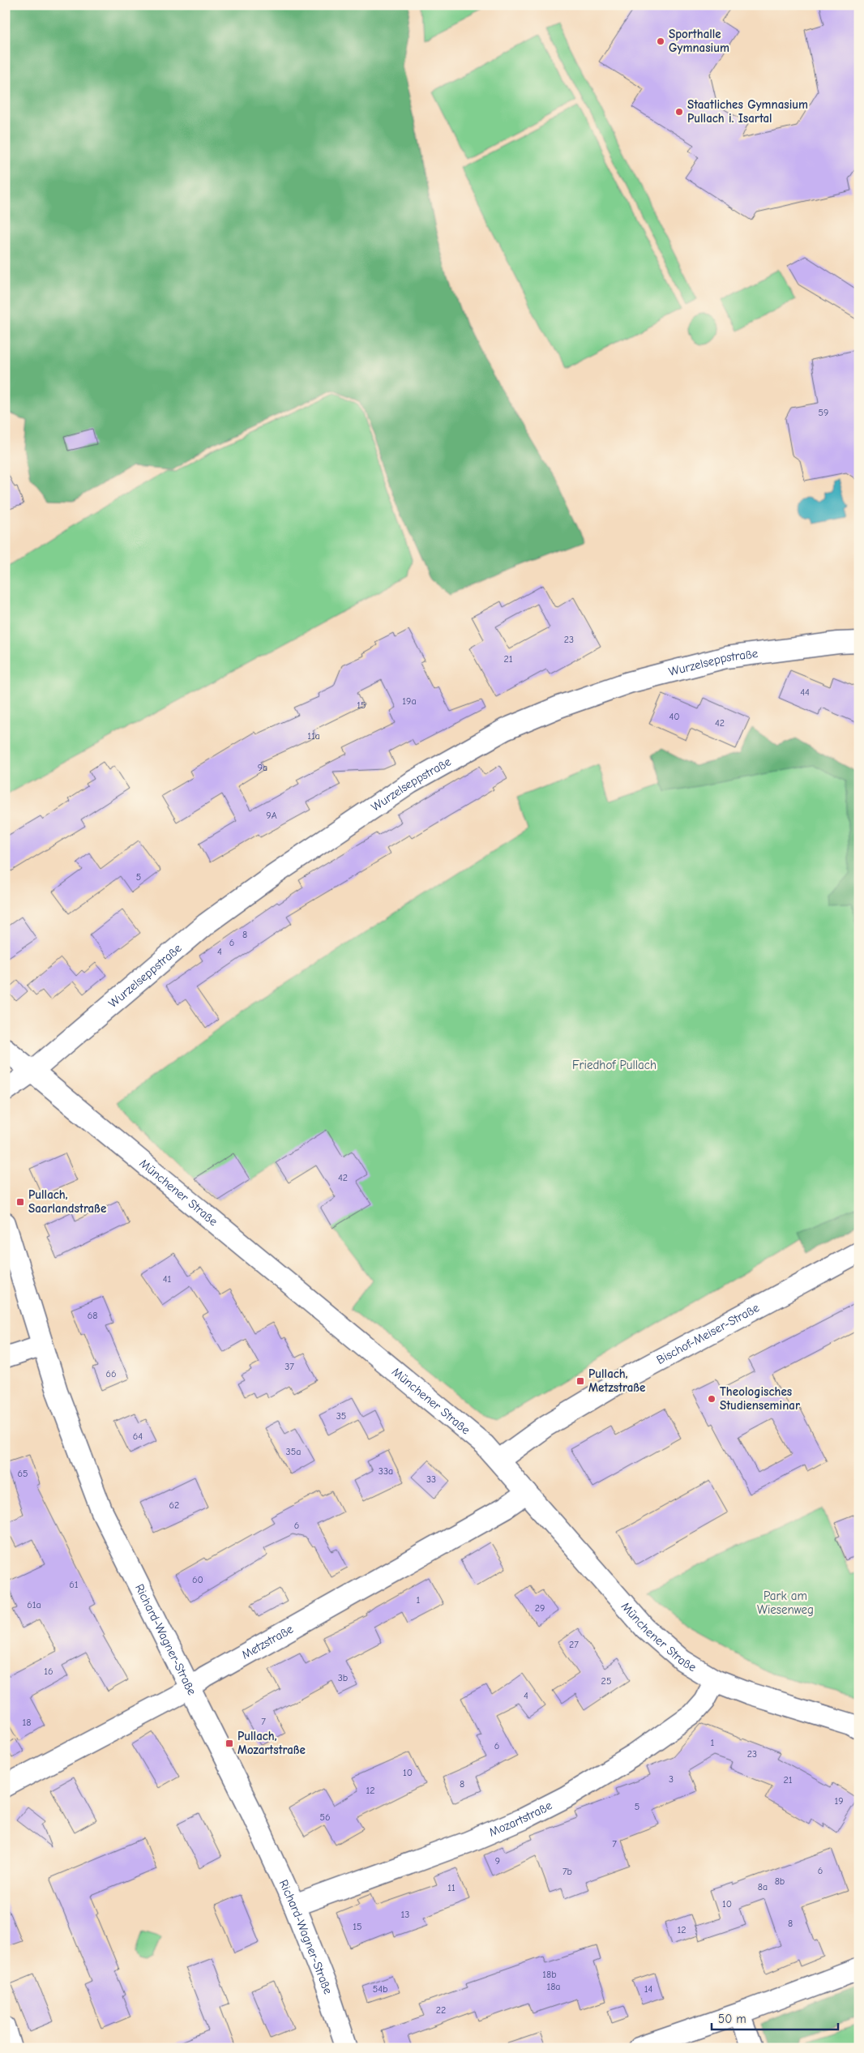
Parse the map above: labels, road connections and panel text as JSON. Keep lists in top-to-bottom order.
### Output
{
  "streets": {
    "street": [
      "Wurzelseppstraße",
      "Münchener Straße",
      "Bischof-Meiser-Straße",
      "Richard-Wagner-Straße",
      "Metzstraße",
      "Mozartstraße"
    ]
  },
  "crossings": [
    ["Wurzelseppstraße", "Münchener Straße"],
    ["Münchener Straße", "Bischof-Meiser-Straße"],
    ["Münchener Straße", "Metzstraße"],
    ["Münchener Straße", "Mozartstraße"],
    ["Richard-Wagner-Straße", "Metzstraße"],
    ["Richard-Wagner-Straße", "Mozartstraße"]
  ],
  "parks": ["Friedhof Pullach", "Park am Wiesenweg"],
  "places": {
    "other": ["Sporthalle Gymnasium", "Staatliches Gymnasium Pullach i. Isartal", "Theologisches Studienseminar"],
    "transit": ["Pullach, Saarlandstraße", "Pullach, Metzstraße", "Pullach, Mozartstraße"]
  },
  "house_numbers": [
    "59",
    "23",
    "21",
    "44",
    "19a",
    "15",
    "40",
    "42",
    "11a",
    "9a",
    "9A",
    "5",
    "8",
    "6",
    "4",
    "42",
    "41",
    "68",
    "37",
    "66",
    "35",
    "64",
    "35a",
    "33a",
    "65",
    "33",
    "62",
    "6",
    "60",
    "61",
    "1",
    "61a",
    "29",
    "27",
    "16",
    "3b",
    "25",
    "4",
    "7",
    "18",
    "1",
    "6",
    "23",
    "10",
    "3",
    "21",
    "8",
    "12",
    "19",
    "5",
    "56",
    "7",
    "9",
    "6",
    "7b",
    "8b",
    "8a",
    "11",
    "10",
    "13",
    "8",
    "15",
    "12",
    "18b",
    "18a",
    "54b",
    "14",
    "22"
  ],
  "scale_bar": "50 m"
}
